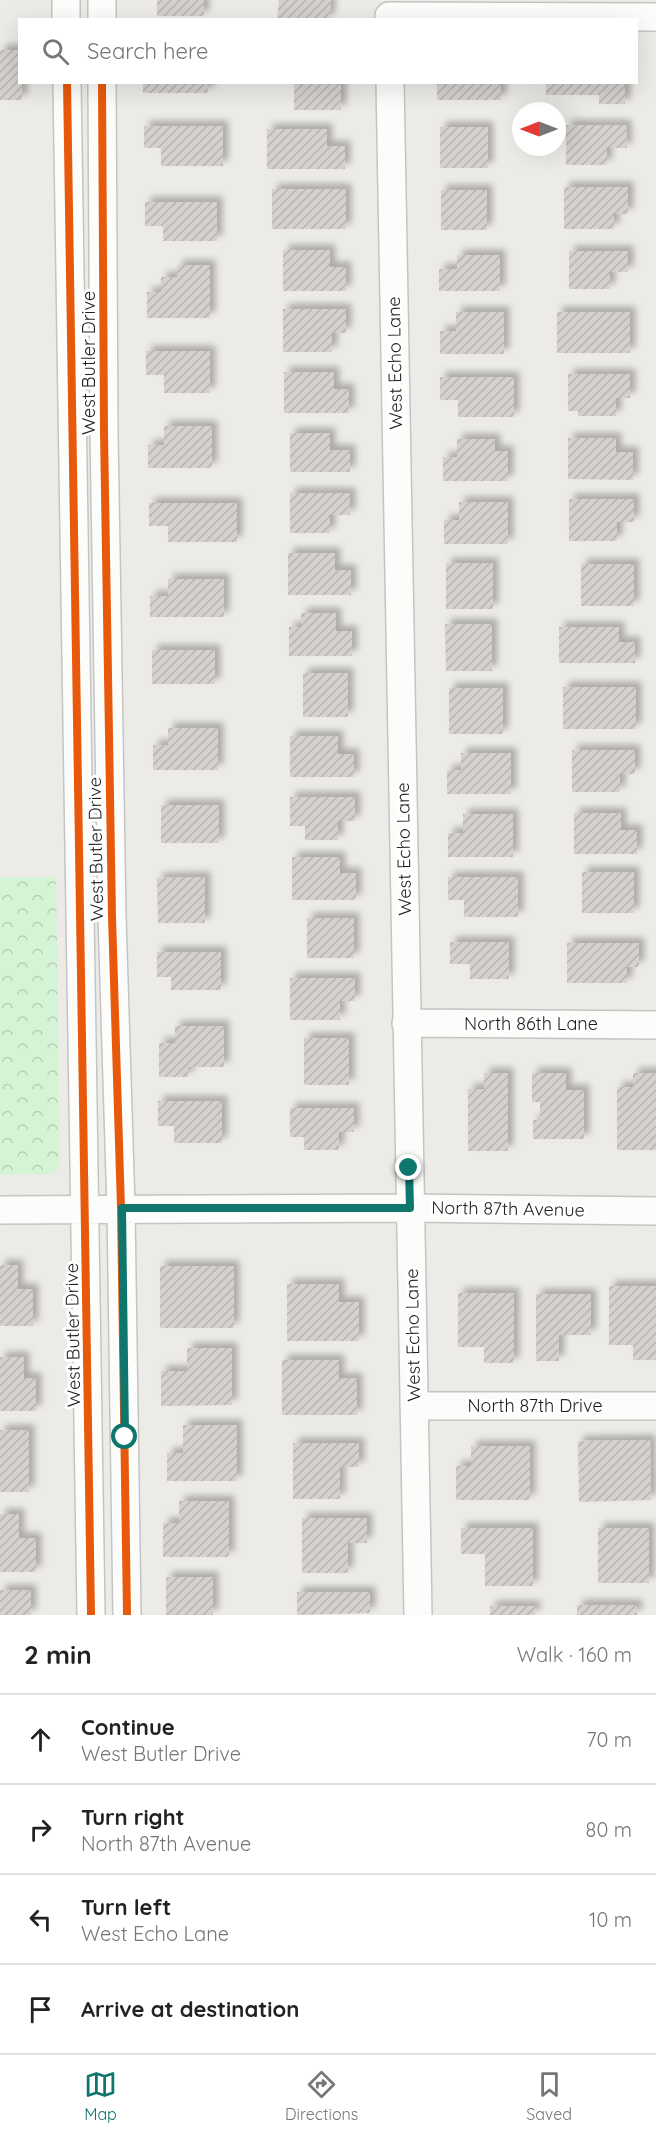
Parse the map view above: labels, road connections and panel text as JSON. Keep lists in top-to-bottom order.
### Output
{
  "streets": {
    "street": [
      "West Butler Drive",
      "West Echo Lane",
      "North 86th Lane",
      "North 87th Avenue",
      "North 87th Drive"
    ]
  },
  "crossings": [
    ["West Butler Drive", "North 87th Avenue"],
    ["West Echo Lane", "North 86th Lane"],
    ["West Echo Lane", "North 87th Avenue"],
    ["West Echo Lane", "North 87th Drive"]
  ],
  "north": "left",
  "page": {
    "search": "Search here",
    "heading": ["2 min", "Walk · 160 m"],
    "list": [
      ["Continue", "West Butler Drive", "70 m"],
      ["Turn right", "North 87th Avenue", "80 m"],
      ["Turn left", "West Echo Lane", "10 m"],
      "Arrive at destination"
    ],
    "nav": ["Map", "Directions", "Saved"]
  }
}
